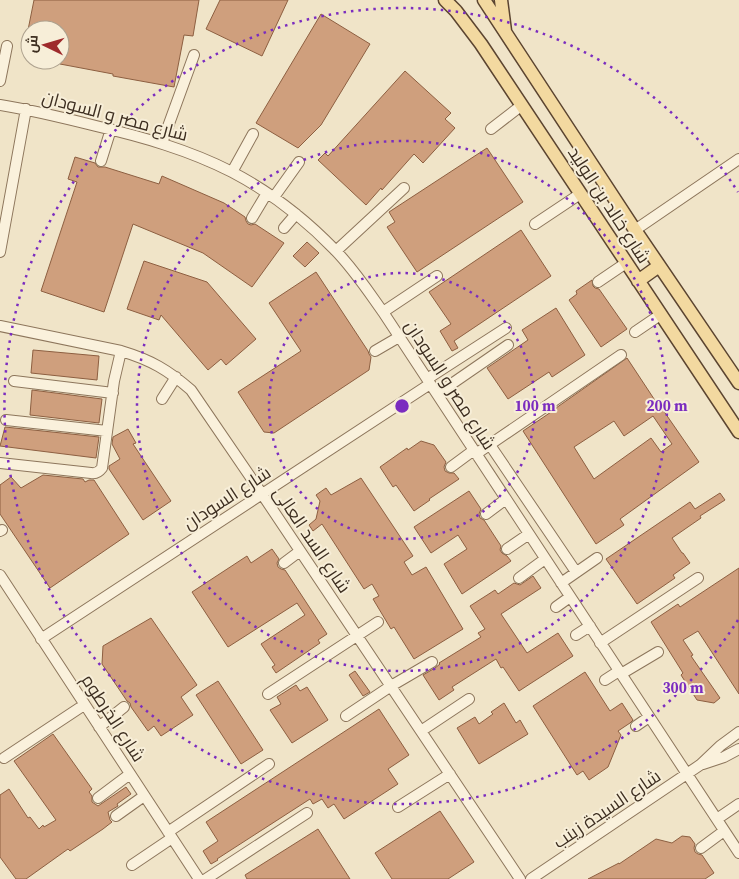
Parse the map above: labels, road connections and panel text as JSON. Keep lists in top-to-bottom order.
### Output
{
  "streets": {
    "main road": ["شارع خالد بن الوليد"],
    "lane": [
      "شارع مصر و السودان",
      "شارع السودان",
      "شارع السد العالى",
      "شارع الخرطوم",
      "شارع السيدة زينب"
    ]
  },
  "crossings": [
    ["شارع مصر و السودان", "شارع السودان"],
    ["شارع مصر و السودان", "شارع السيدة زينب"],
    ["شارع السودان", "شارع السد العالى"],
    ["شارع السودان", "شارع الخرطوم"]
  ],
  "north": "left",
  "rings": ["100 m", "200 m", "300 m"]
}
